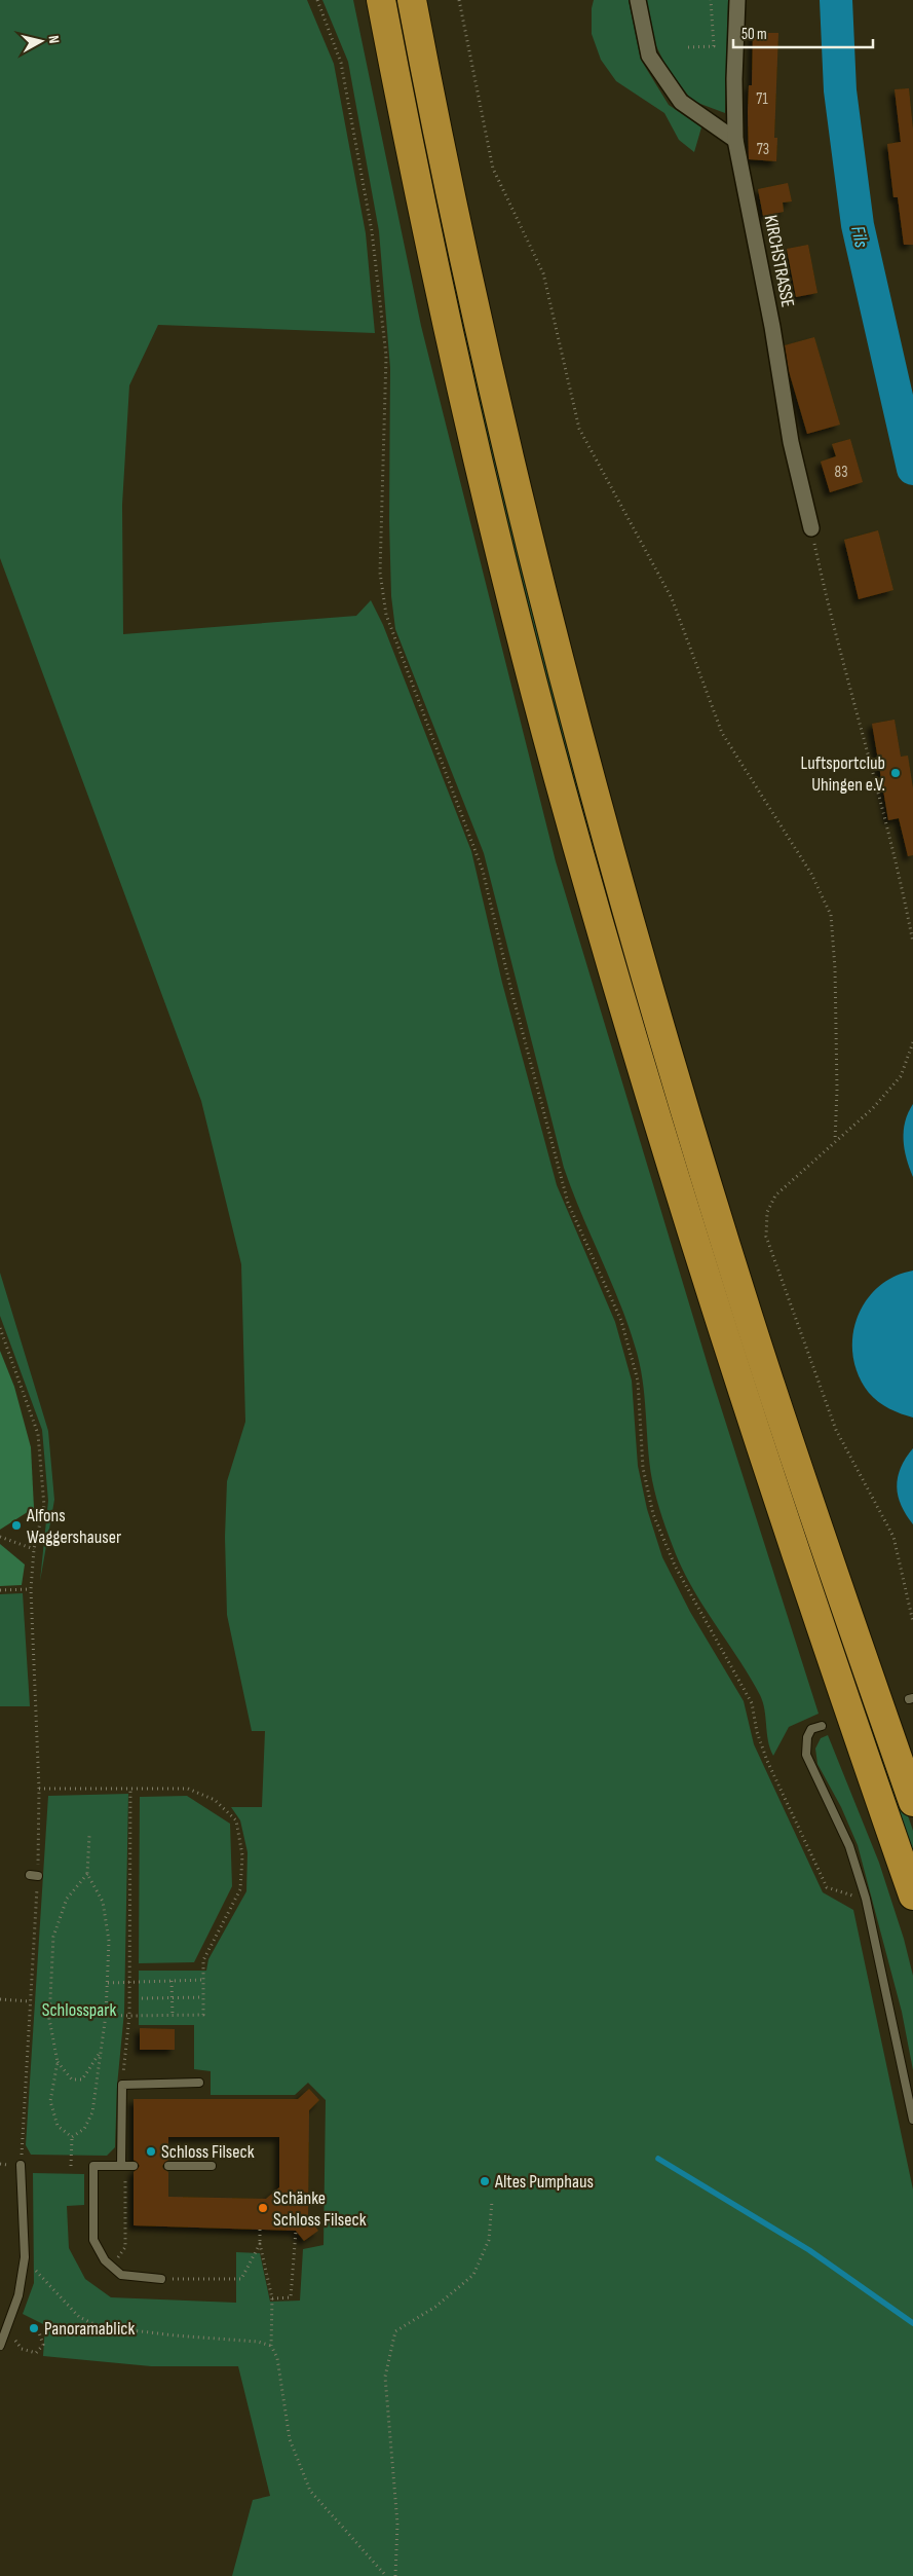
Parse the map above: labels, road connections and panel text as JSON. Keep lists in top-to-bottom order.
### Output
{
  "streets": {
    "street": ["KIRCHSTRASSE"]
  },
  "water": ["Fils"],
  "parks": ["Schlosspark"],
  "places": [
    "Luftsportclub Uhingen e.V.",
    "Alfons Waggershauser",
    "Schloss Filseck",
    "Altes Pumphaus",
    "Schänke Schloss Filseck",
    "Panoramablick"
  ],
  "house_numbers": ["71", "73", "83"],
  "scale_bar": "50 m",
  "north": "right"
}
